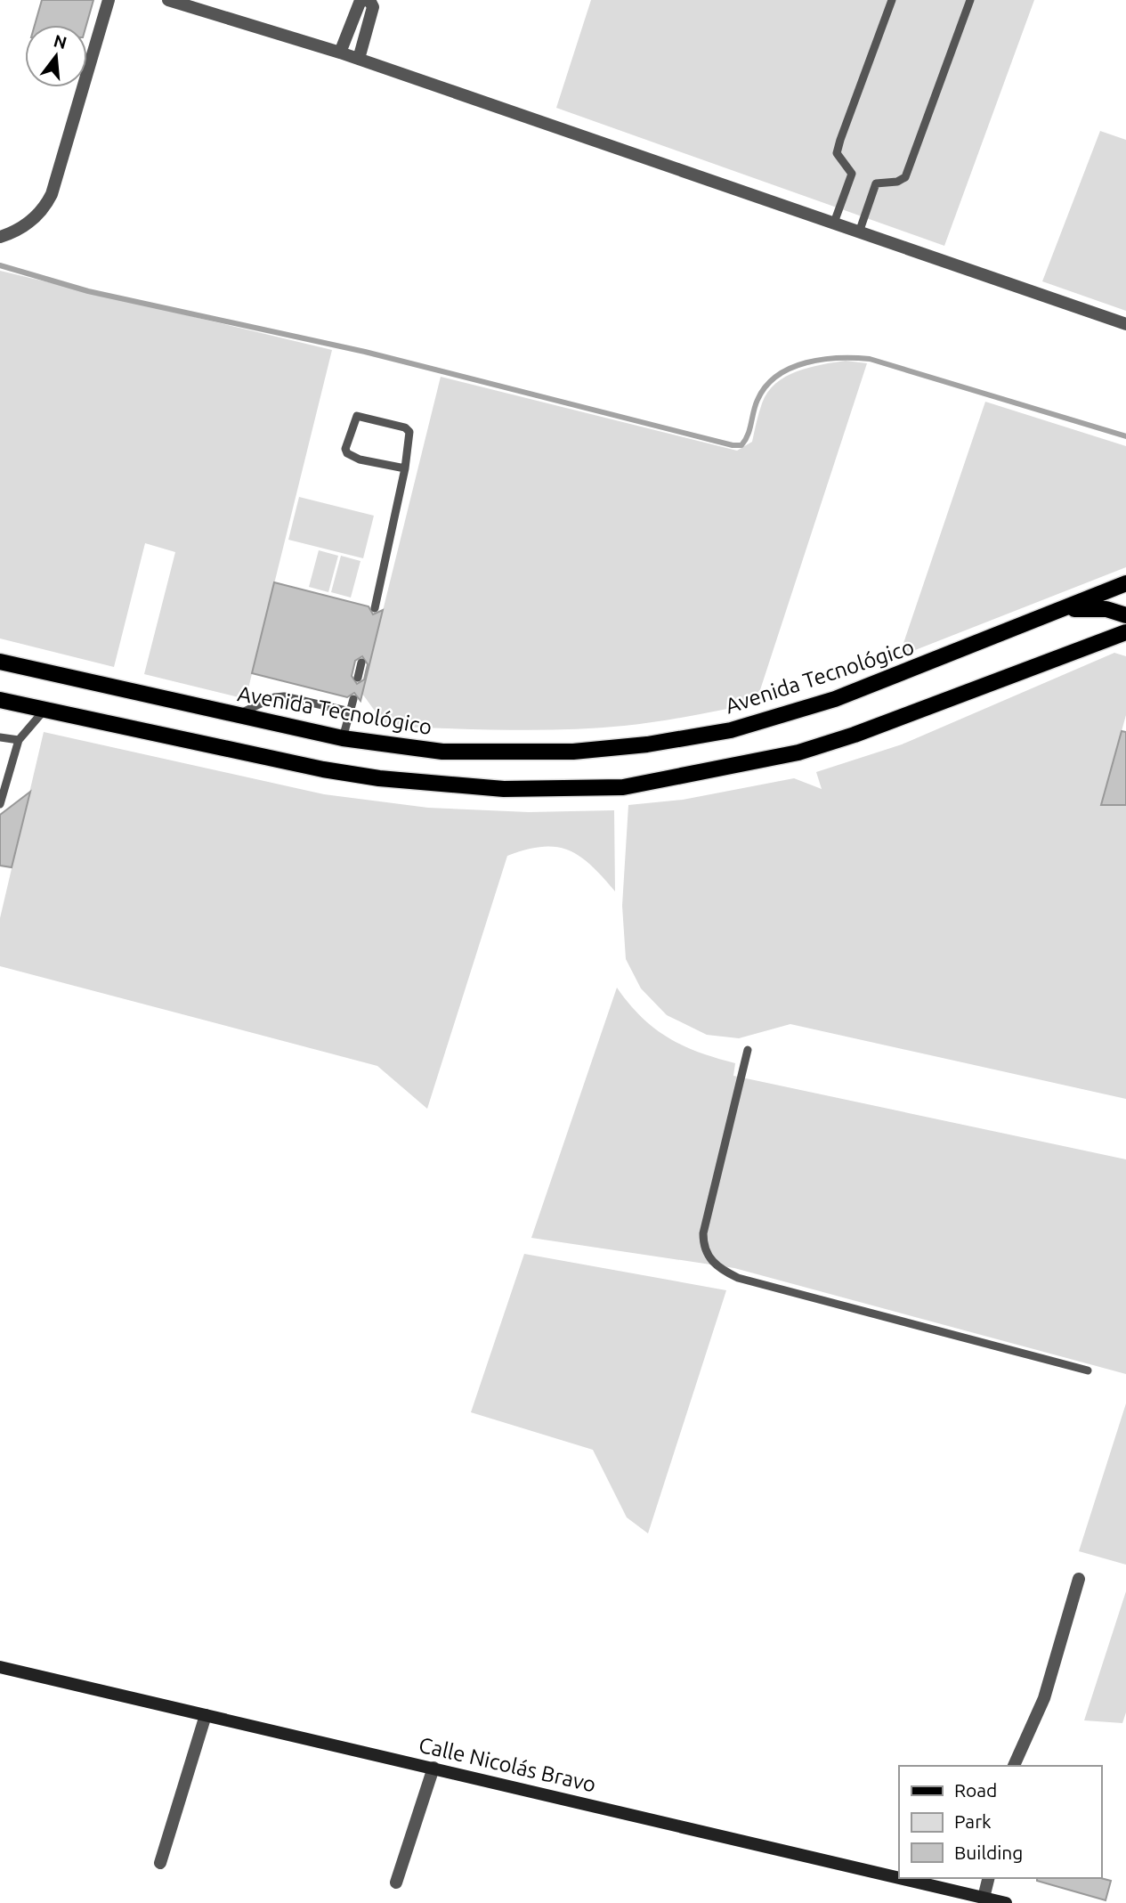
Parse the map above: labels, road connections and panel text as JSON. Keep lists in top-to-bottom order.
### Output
{
  "streets": {
    "main road": ["Avenida Tecnológico"],
    "street": ["Calle Nicolás Bravo"]
  },
  "legend": ["Road", "Park", "Building"],
  "north": "top"
}
